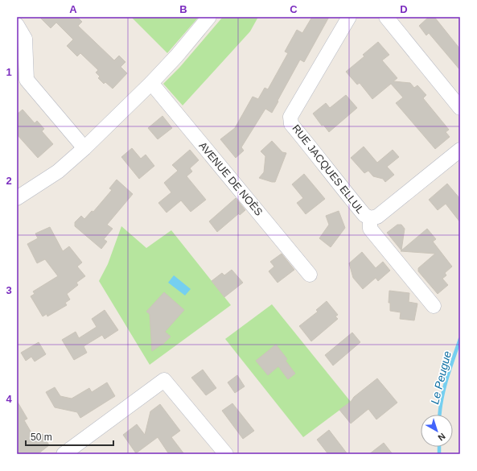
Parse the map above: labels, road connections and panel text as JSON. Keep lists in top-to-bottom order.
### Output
{
  "streets": {
    "street": ["RUE JACQUES ELLUL", "AVENUE DE NOÈS"]
  },
  "water": ["Le Peugue"],
  "scale_bar": "50 m",
  "north": "bottom right",
  "grid": {
    "columns": [
      "A",
      "B",
      "C",
      "D"
    ],
    "rows": [
      "1",
      "2",
      "3",
      "4"
    ]
  }
}
